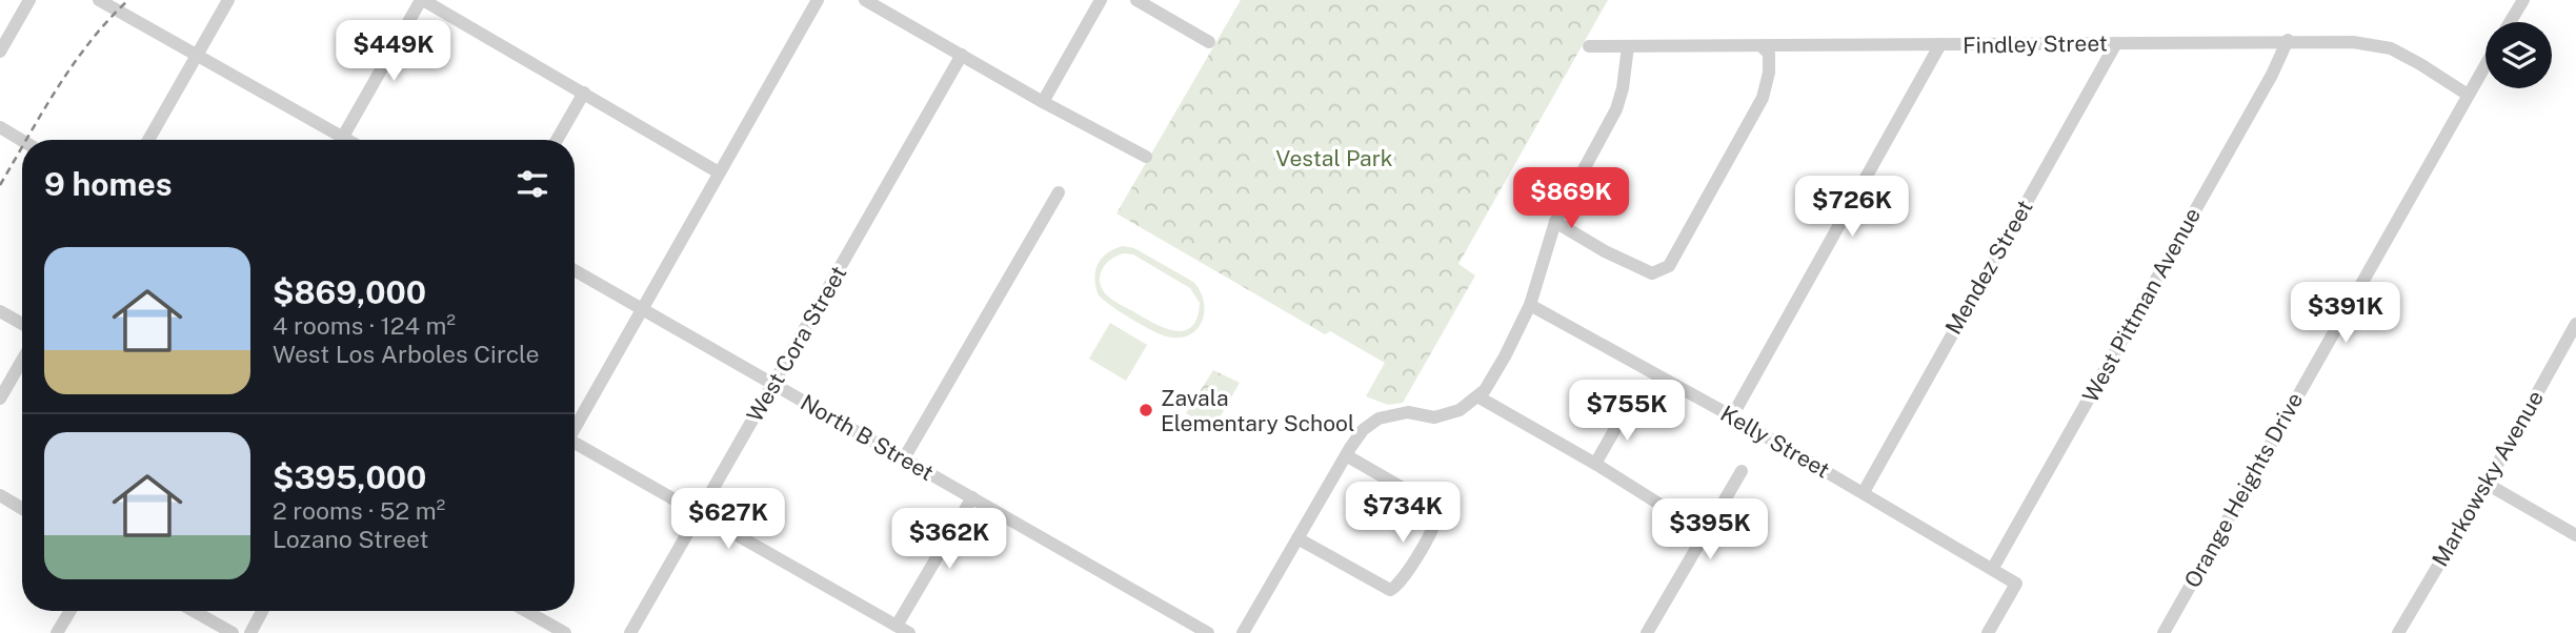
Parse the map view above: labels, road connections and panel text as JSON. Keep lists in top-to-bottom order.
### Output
{
  "streets": {
    "street": [
      "Findley Street",
      "Mendez Street",
      "West Pittman Avenue",
      "West Cora Street",
      "North B Street",
      "Kelly Street",
      "Markowsky Avenue",
      "Orange Heights Drive"
    ]
  },
  "crossings": [
    ["Findley Street", "Mendez Street"],
    ["Findley Street", "West Pittman Avenue"],
    ["Findley Street", "Orange Heights Drive"],
    ["Mendez Street", "Kelly Street"],
    ["West Pittman Avenue", "Kelly Street"],
    ["West Cora Street", "North B Street"]
  ],
  "parks": ["Vestal Park"],
  "places": ["Zavala Elementary School"],
  "page": {
    "price": [
      "$449K",
      "$869K",
      "$726K",
      "$391K",
      "$755K",
      "$734K",
      "$627K",
      "$395K",
      "$362K"
    ],
    "heading": "9 homes",
    "list": [
      {
        "name": "$869,000",
        "note": "4 rooms · 124 m² · West Los Arboles Circle"
      },
      {
        "name": "$395,000",
        "note": "2 rooms · 52 m² · Lozano Street"
      }
    ]
  }
}
